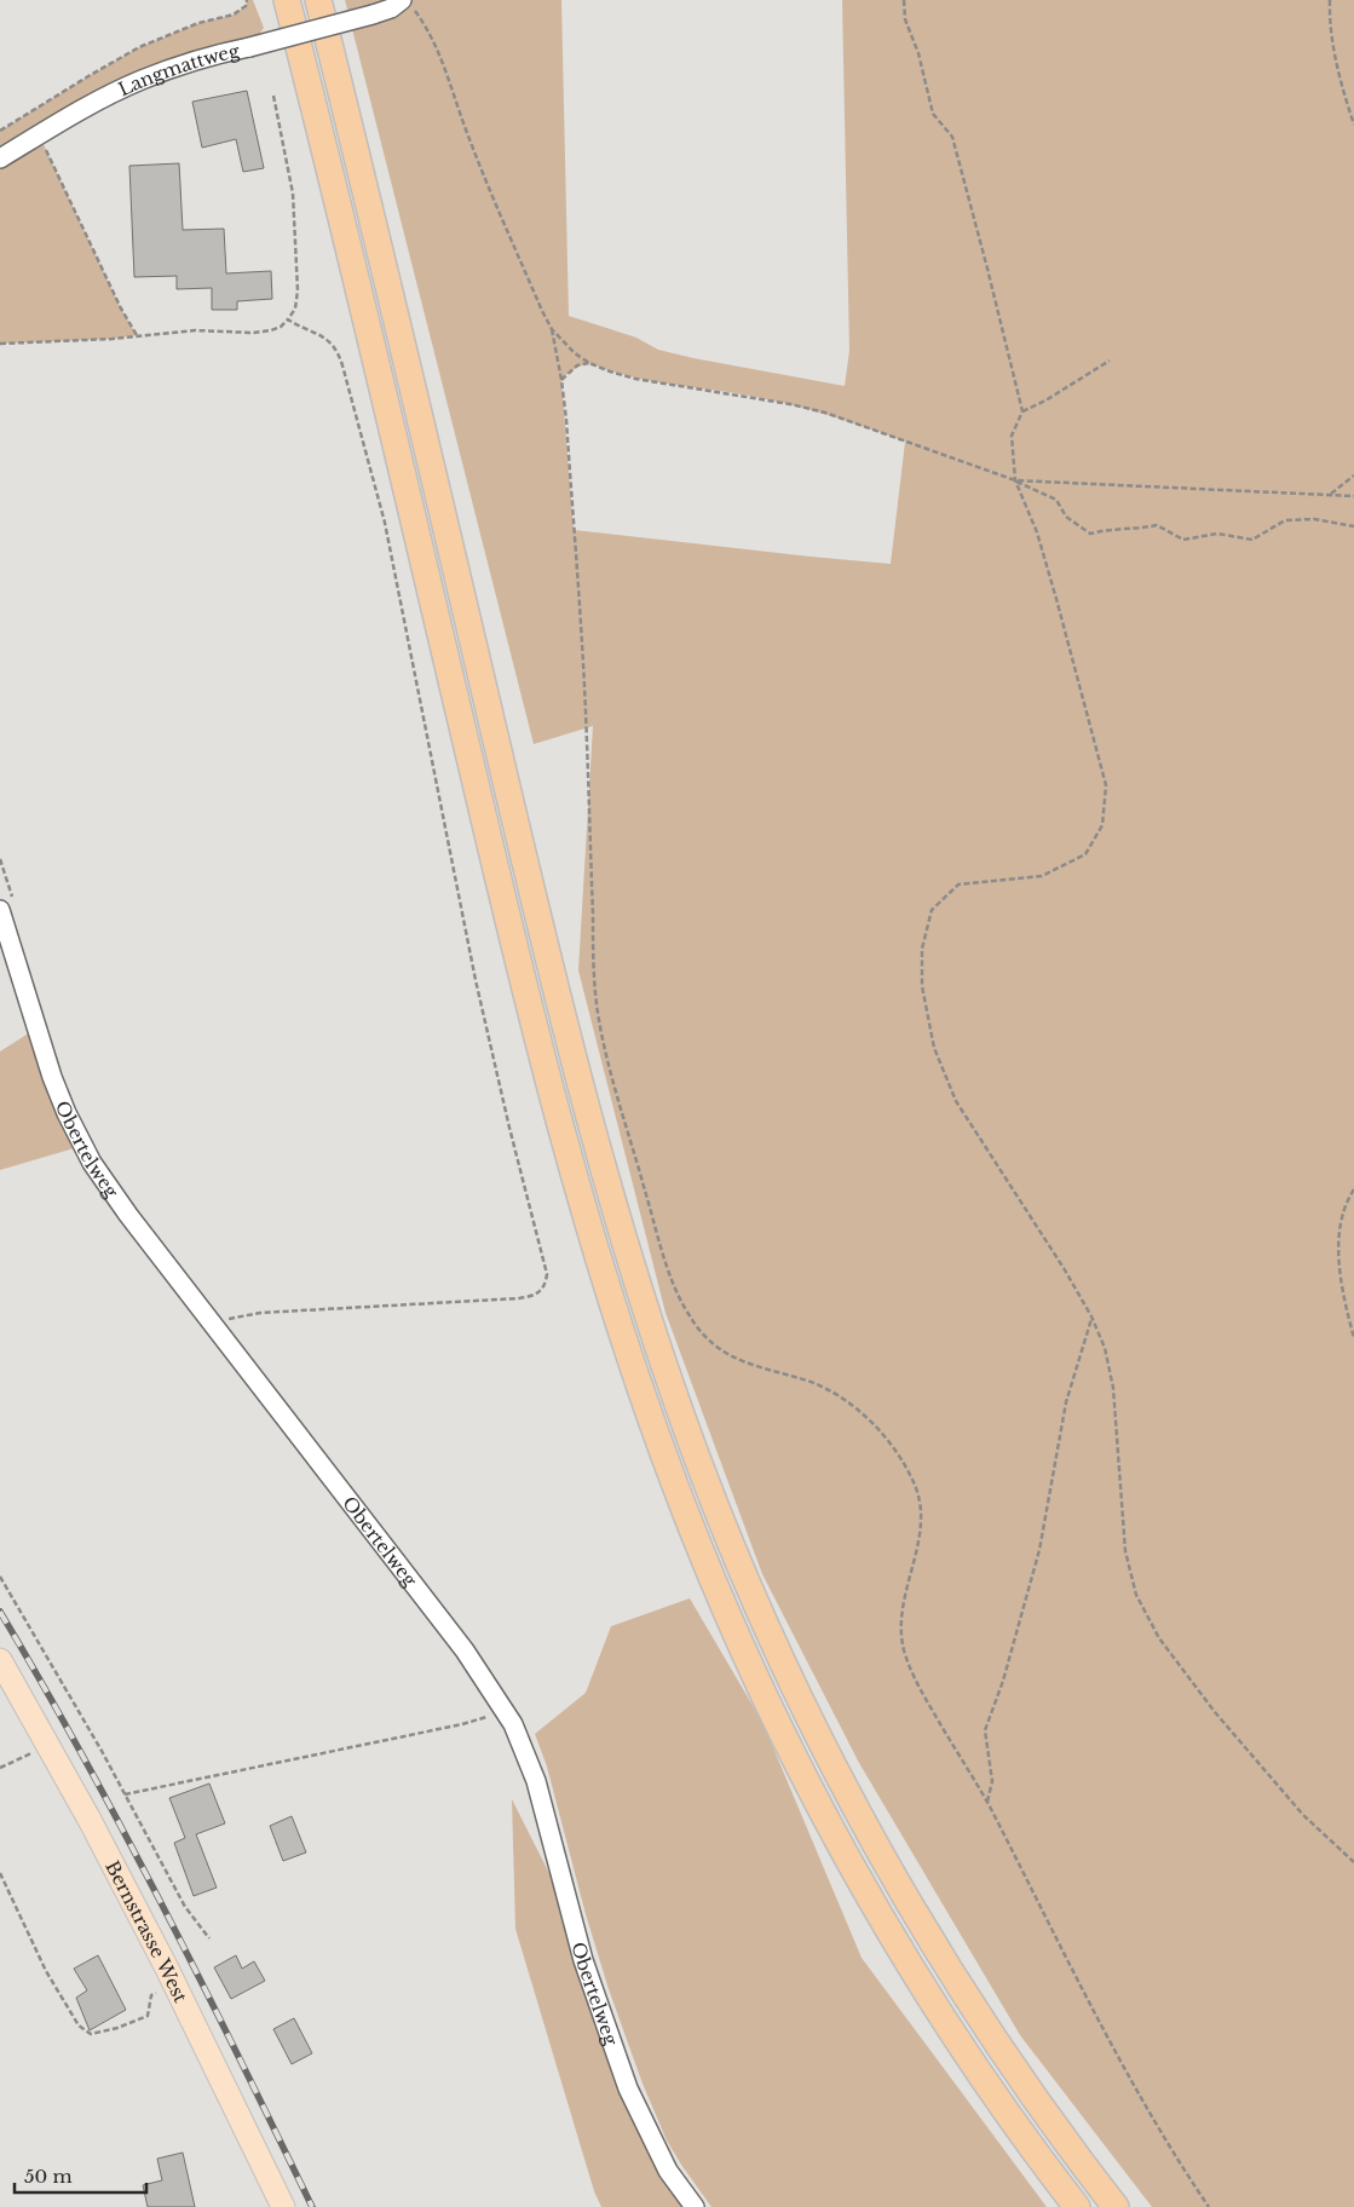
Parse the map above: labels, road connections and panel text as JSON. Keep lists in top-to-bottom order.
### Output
{
  "streets": {
    "main road": ["Bernstrasse West"],
    "street": ["Langmattweg", "Obertelweg"]
  },
  "scale_bar": "50 m"
}
